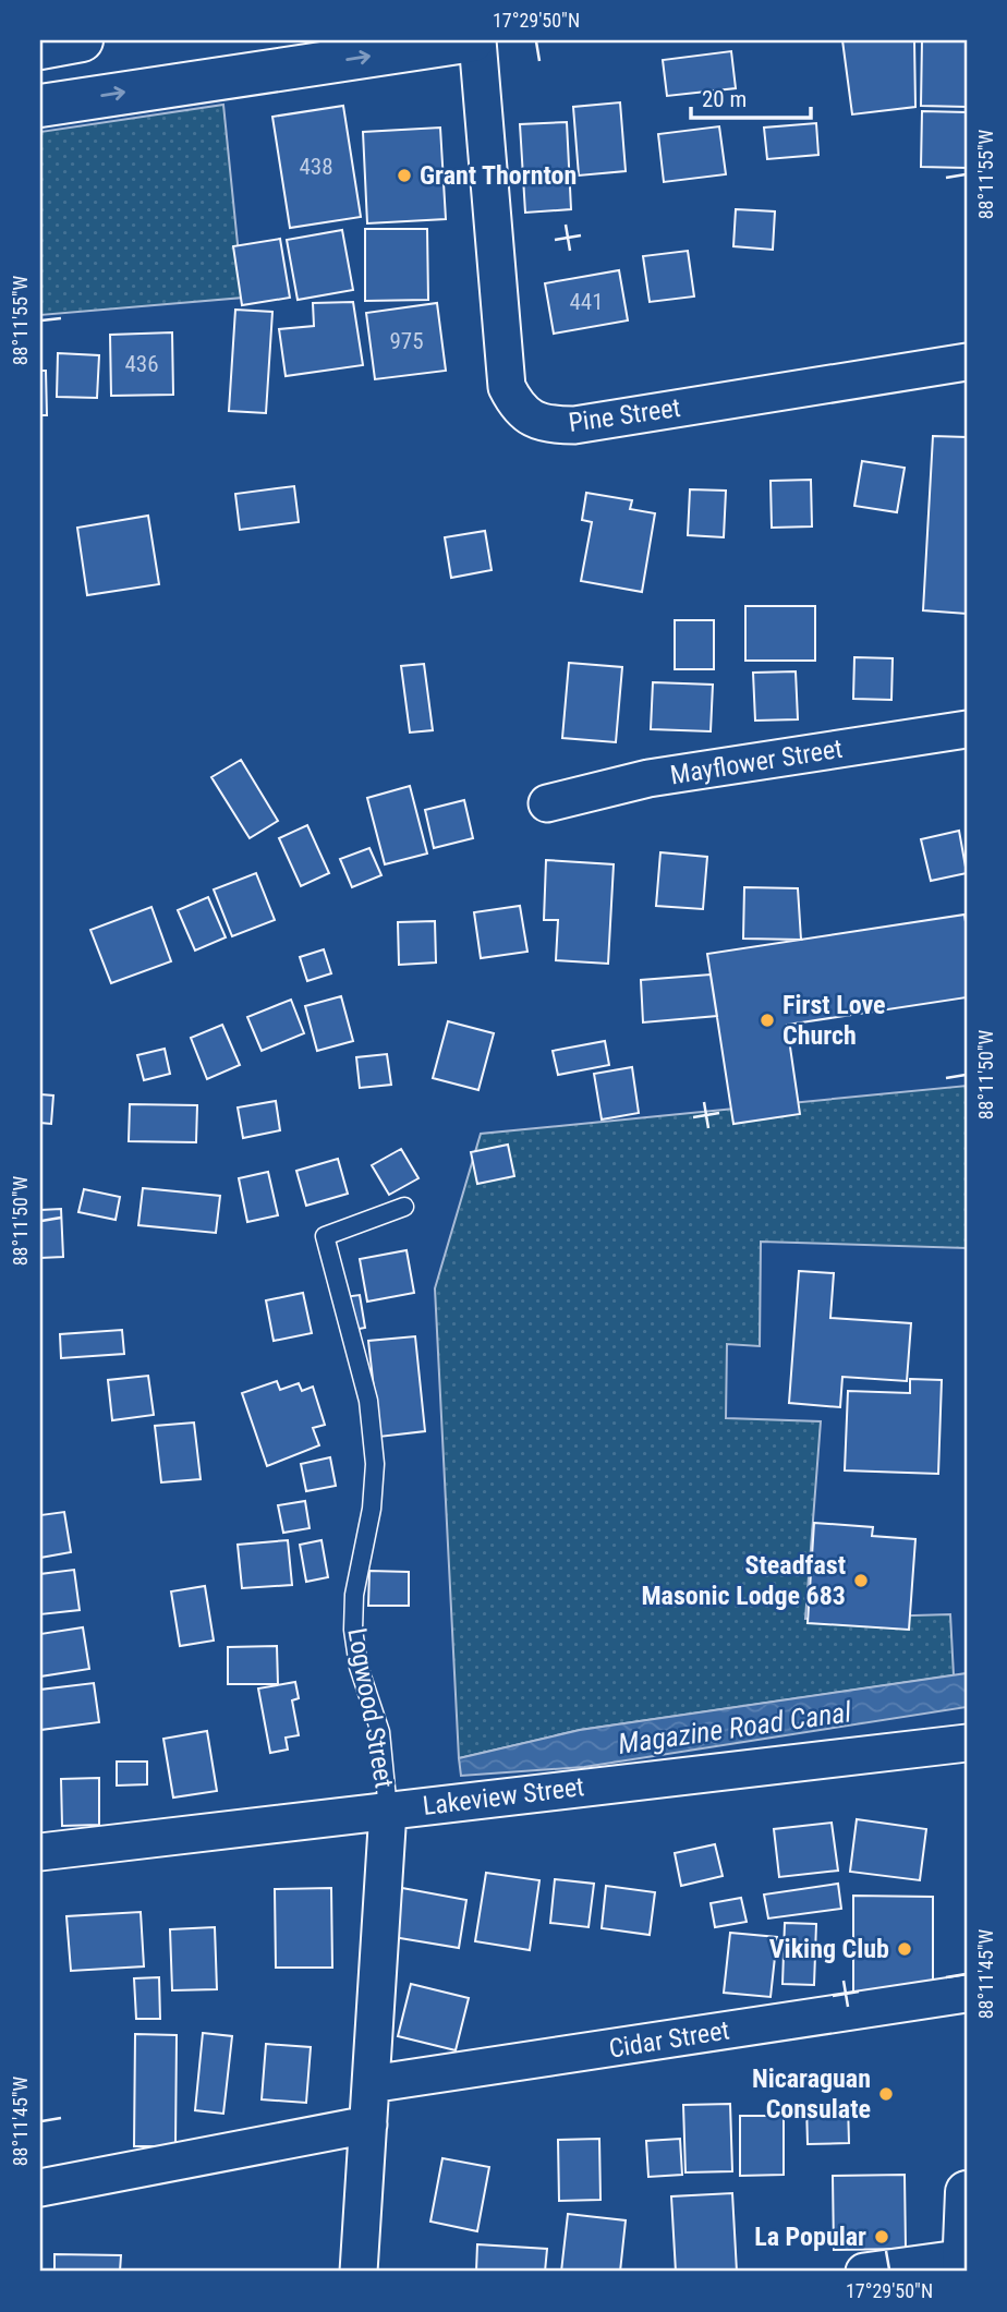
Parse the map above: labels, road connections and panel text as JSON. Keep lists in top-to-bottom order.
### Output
{
  "streets": {
    "street": [
      "Pine Street",
      "Mayflower Street",
      "Logwood Street",
      "Lakeview Street",
      "Cidar Street"
    ]
  },
  "crossings": [
    ["Logwood Street", "Lakeview Street"],
    ["Logwood Street", "Cidar Street"]
  ],
  "water": ["Magazine Road Canal"],
  "places": [
    "Grant Thornton",
    "First Love Church",
    "Steadfast Masonic Lodge 683",
    "Viking Club",
    "Nicaraguan Consulate",
    "La Popular"
  ],
  "house_numbers": [
    "438",
    "441",
    "975",
    "436"
  ],
  "scale_bar": "20 m",
  "coordinates": [
    "17°29'50\"N",
    "88°11'55\"W",
    "88°11'50\"W",
    "88°11'45\"W"
  ]
}
